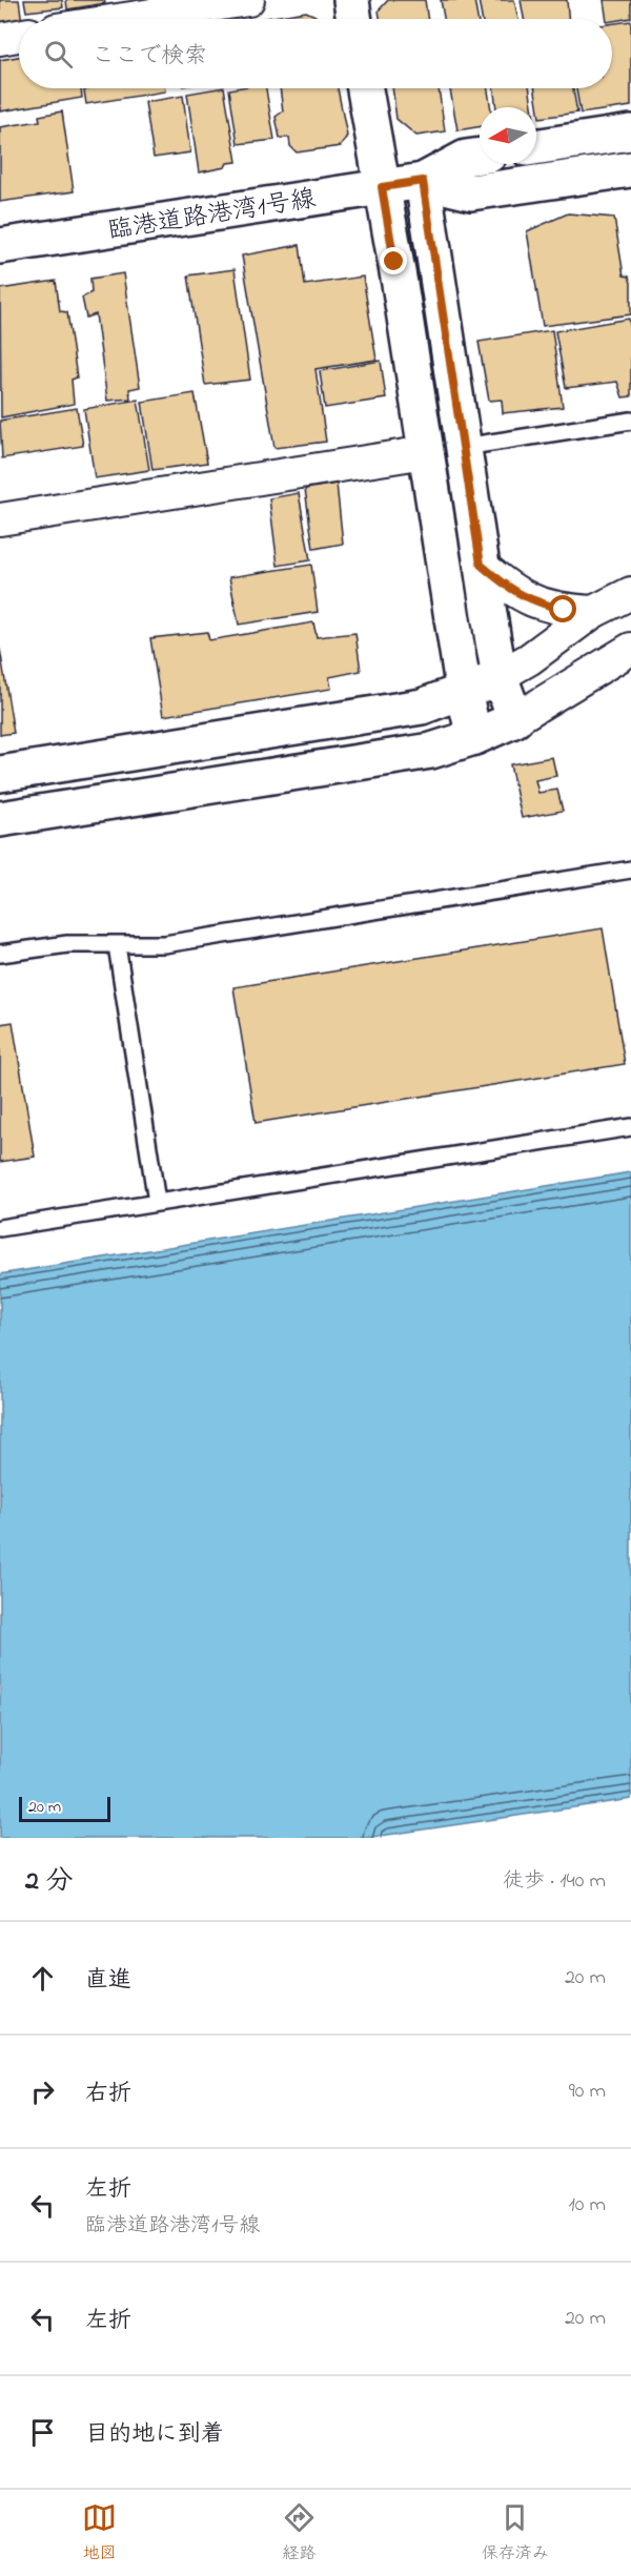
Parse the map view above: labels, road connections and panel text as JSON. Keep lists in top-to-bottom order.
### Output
{
  "streets": {
    "street": ["臨港道路港湾1号線"]
  },
  "scale_bar": "20 m",
  "north": "left",
  "page": {
    "search": "ここで検索",
    "scale": "20 m",
    "heading": ["2 分", "徒歩 · 140 m"],
    "list": [
      ["直進", "20 m"],
      ["右折", "90 m"],
      ["左折", "臨港道路港湾1号線", "10 m"],
      ["左折", "20 m"],
      "目的地に到着"
    ],
    "nav": ["地図", "経路", "保存済み"]
  }
}
